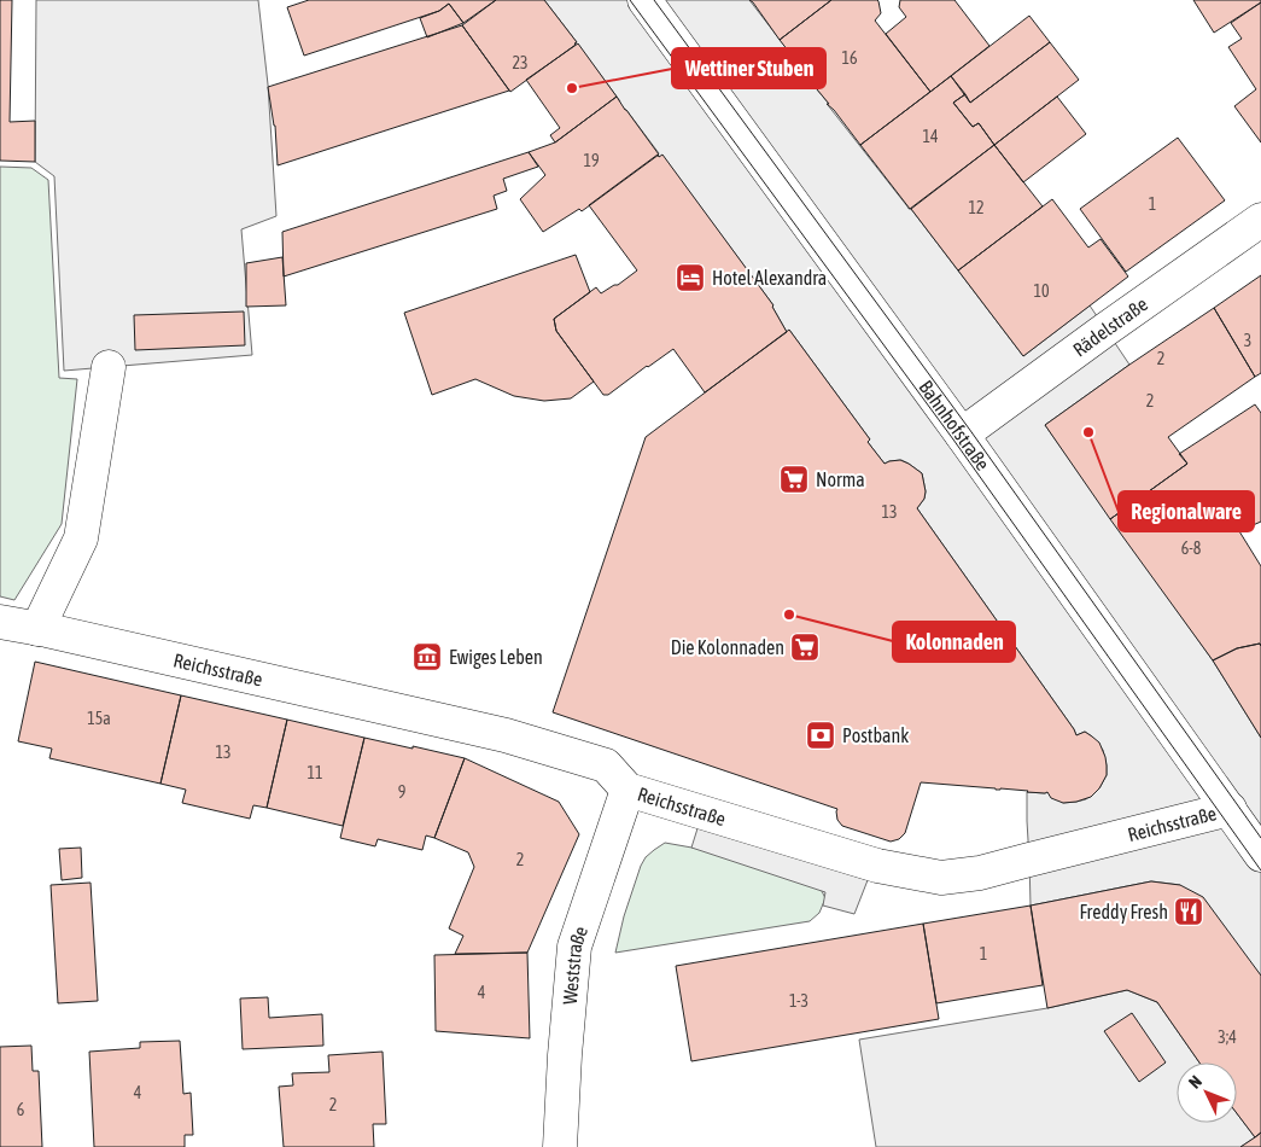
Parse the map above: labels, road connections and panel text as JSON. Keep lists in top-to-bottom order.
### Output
{
  "streets": {
    "street": [
      "Rädelstraße",
      "Bahnhofstraße",
      "Reichsstraße",
      "Weststraße"
    ]
  },
  "crossings": [
    ["Rädelstraße", "Bahnhofstraße"],
    ["Bahnhofstraße", "Reichsstraße"],
    ["Reichsstraße", "Weststraße"]
  ],
  "places": {
    "other": ["Wettiner Stuben", "Regionalware", "Kolonnaden"],
    "hotel": ["Hotel Alexandra"],
    "supermarket": ["Norma", "Die Kolonnaden"],
    "museum": ["Ewiges Leben"],
    "bank": ["Postbank"],
    "restaurant": ["Freddy Fresh"]
  },
  "house_numbers": [
    "16",
    "23",
    "14",
    "19",
    "1",
    "12",
    "10",
    "3",
    "2",
    "2",
    "13",
    "6-8",
    "15a",
    "13",
    "11",
    "9",
    "2",
    "1",
    "4",
    "1-3",
    "3;4",
    "4",
    "2",
    "6"
  ],
  "north": "top left"
}
